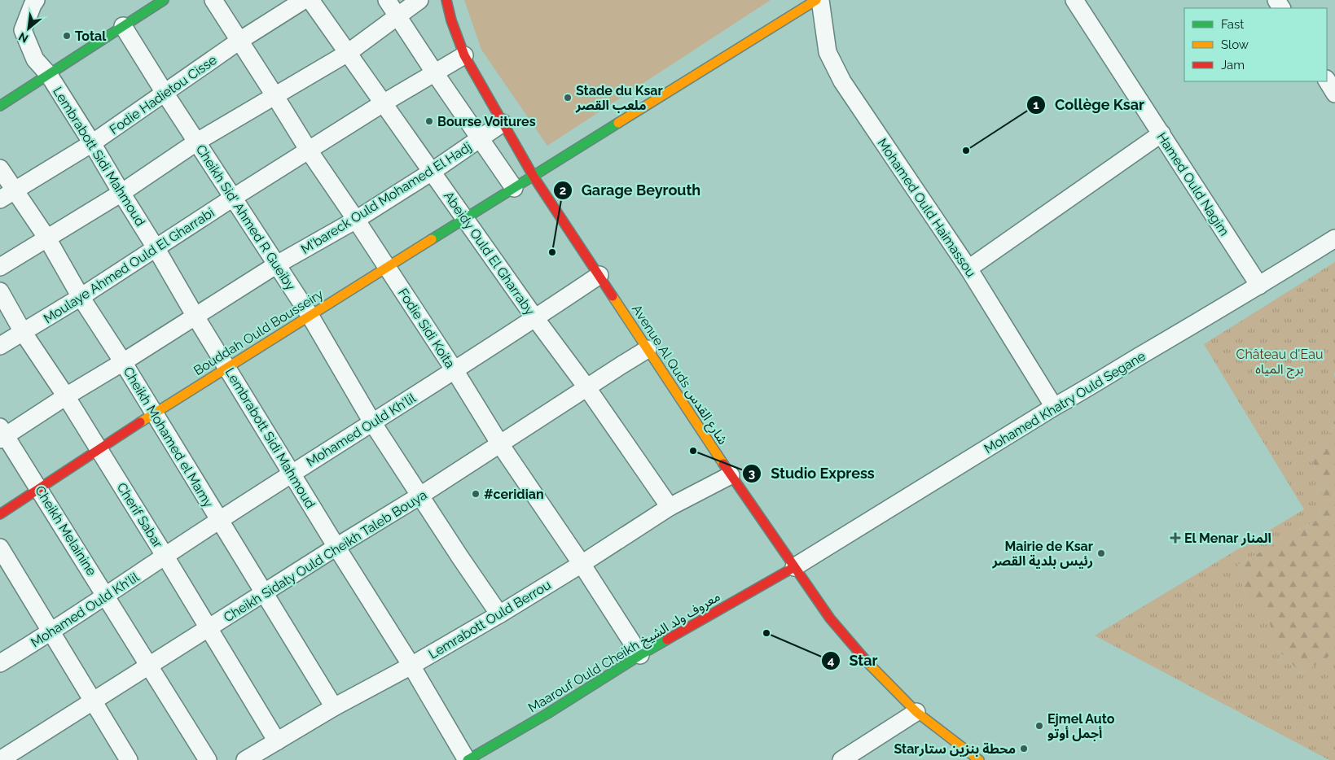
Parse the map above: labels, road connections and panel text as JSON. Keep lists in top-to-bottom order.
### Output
{
  "streets": {
    "street": [
      "Fodie Hadietou Cisse",
      "Lembrabott Sidi Mahmoud",
      "Hamed Ould Nagim",
      "M'bareck Ould Mohamed El Hadj",
      "Mohamed Ould Haimassou",
      "Cheikh Sid' Ahmed R Gueiby",
      "Abeidy Ould El Gharraby",
      "Moulaye Ahmed Ould El Gharrabi",
      "Fodie Sidi Koita",
      "Bouddah Ould Bousseiry",
      "Avenue Al Quds شارع القدس",
      "Mohamed Khatry Ould Segane",
      "Mohamed Ould Kh'lil",
      "Cheikh Mohamed el Mamy",
      "Cherif Sabar",
      "Cheikh Melainine",
      "Cheikh Sidaty Ould Cheikh Taleb Bouya",
      "Lemrabott Ould Berrou",
      "Maarouf Ould Cheikh معروف ولد الشيخ"
    ]
  },
  "crossings": [
    ["Fodie Hadietou Cisse", "Lembrabott Sidi Mahmoud"],
    ["Fodie Hadietou Cisse", "Cheikh Sid' Ahmed R Gueiby"],
    ["Fodie Hadietou Cisse", "Fodie Sidi Koita"],
    ["Fodie Hadietou Cisse", "Cheikh Mohamed el Mamy"],
    ["Lembrabott Sidi Mahmoud", "M'bareck Ould Mohamed El Hadj"],
    ["Lembrabott Sidi Mahmoud", "Moulaye Ahmed Ould El Gharrabi"],
    ["Lembrabott Sidi Mahmoud", "Bouddah Ould Bousseiry"],
    ["Lembrabott Sidi Mahmoud", "Mohamed Ould Kh'lil"],
    ["Lembrabott Sidi Mahmoud", "Cheikh Sidaty Ould Cheikh Taleb Bouya"],
    ["Lembrabott Sidi Mahmoud", "Lemrabott Ould Berrou"],
    ["Lembrabott Sidi Mahmoud", "Maarouf Ould Cheikh معروف ولد الشيخ"],
    ["Hamed Ould Nagim", "Mohamed Khatry Ould Segane"],
    ["M'bareck Ould Mohamed El Hadj", "Cheikh Sid' Ahmed R Gueiby"],
    ["M'bareck Ould Mohamed El Hadj", "Abeidy Ould El Gharraby"],
    ["M'bareck Ould Mohamed El Hadj", "Fodie Sidi Koita"],
    ["M'bareck Ould Mohamed El Hadj", "Avenue Al Quds شارع القدس"],
    ["M'bareck Ould Mohamed El Hadj", "Cheikh Mohamed el Mamy"],
    ["M'bareck Ould Mohamed El Hadj", "Cherif Sabar"],
    ["M'bareck Ould Mohamed El Hadj", "Cheikh Melainine"],
    ["Mohamed Ould Haimassou", "Mohamed Khatry Ould Segane"],
    ["Cheikh Sid' Ahmed R Gueiby", "Moulaye Ahmed Ould El Gharrabi"],
    ["Cheikh Sid' Ahmed R Gueiby", "Bouddah Ould Bousseiry"],
    ["Cheikh Sid' Ahmed R Gueiby", "Mohamed Ould Kh'lil"],
    ["Cheikh Sid' Ahmed R Gueiby", "Cheikh Sidaty Ould Cheikh Taleb Bouya"],
    ["Cheikh Sid' Ahmed R Gueiby", "Lemrabott Ould Berrou"],
    ["Abeidy Ould El Gharraby", "Moulaye Ahmed Ould El Gharrabi"],
    ["Abeidy Ould El Gharraby", "Bouddah Ould Bousseiry"],
    ["Abeidy Ould El Gharraby", "Mohamed Ould Kh'lil"],
    ["Abeidy Ould El Gharraby", "Cheikh Sidaty Ould Cheikh Taleb Bouya"],
    ["Abeidy Ould El Gharraby", "Lemrabott Ould Berrou"],
    ["Moulaye Ahmed Ould El Gharrabi", "Fodie Sidi Koita"],
    ["Moulaye Ahmed Ould El Gharrabi", "Avenue Al Quds شارع القدس"],
    ["Moulaye Ahmed Ould El Gharrabi", "Cheikh Mohamed el Mamy"],
    ["Moulaye Ahmed Ould El Gharrabi", "Cherif Sabar"],
    ["Fodie Sidi Koita", "Bouddah Ould Bousseiry"],
    ["Fodie Sidi Koita", "Mohamed Ould Kh'lil"],
    ["Fodie Sidi Koita", "Cheikh Sidaty Ould Cheikh Taleb Bouya"],
    ["Fodie Sidi Koita", "Lemrabott Ould Berrou"],
    ["Fodie Sidi Koita", "Maarouf Ould Cheikh معروف ولد الشيخ"],
    ["Bouddah Ould Bousseiry", "Avenue Al Quds شارع القدس"],
    ["Bouddah Ould Bousseiry", "Cheikh Mohamed el Mamy"],
    ["Bouddah Ould Bousseiry", "Cherif Sabar"],
    ["Bouddah Ould Bousseiry", "Cheikh Melainine"],
    ["Avenue Al Quds شارع القدس", "Mohamed Khatry Ould Segane"],
    ["Avenue Al Quds شارع القدس", "Mohamed Ould Kh'lil"],
    ["Avenue Al Quds شارع القدس", "Cheikh Sidaty Ould Cheikh Taleb Bouya"],
    ["Avenue Al Quds شارع القدس", "Lemrabott Ould Berrou"],
    ["Avenue Al Quds شارع القدس", "Maarouf Ould Cheikh معروف ولد الشيخ"],
    ["Mohamed Khatry Ould Segane", "Maarouf Ould Cheikh معروف ولد الشيخ"],
    ["Mohamed Ould Kh'lil", "Cheikh Mohamed el Mamy"],
    ["Mohamed Ould Kh'lil", "Cherif Sabar"],
    ["Mohamed Ould Kh'lil", "Cheikh Melainine"],
    ["Cheikh Mohamed el Mamy", "Cheikh Sidaty Ould Cheikh Taleb Bouya"],
    ["Cheikh Mohamed el Mamy", "Lemrabott Ould Berrou"],
    ["Cherif Sabar", "Cheikh Sidaty Ould Cheikh Taleb Bouya"],
    ["Cherif Sabar", "Lemrabott Ould Berrou"],
    ["Cheikh Melainine", "Cheikh Sidaty Ould Cheikh Taleb Bouya"]
  ],
  "parks": ["Château d'Eau برج المياه"],
  "places": {
    "other": [
      "Total",
      "Stade du Ksar ملعب القصر",
      "Bourse Voitures",
      "Collège Ksar",
      "Garage Beyrouth",
      "Studio Express",
      "#ceridian",
      "Mairie de Ksar رئيس بلدية القصر",
      "Star",
      "Ejmel Auto أجمل أوتو",
      "Starمحطة بنزين ستار"
    ],
    "health": ["El Menar المنار"]
  },
  "legend": ["Fast", "Slow", "Jam"],
  "north": "bottom left"
}
